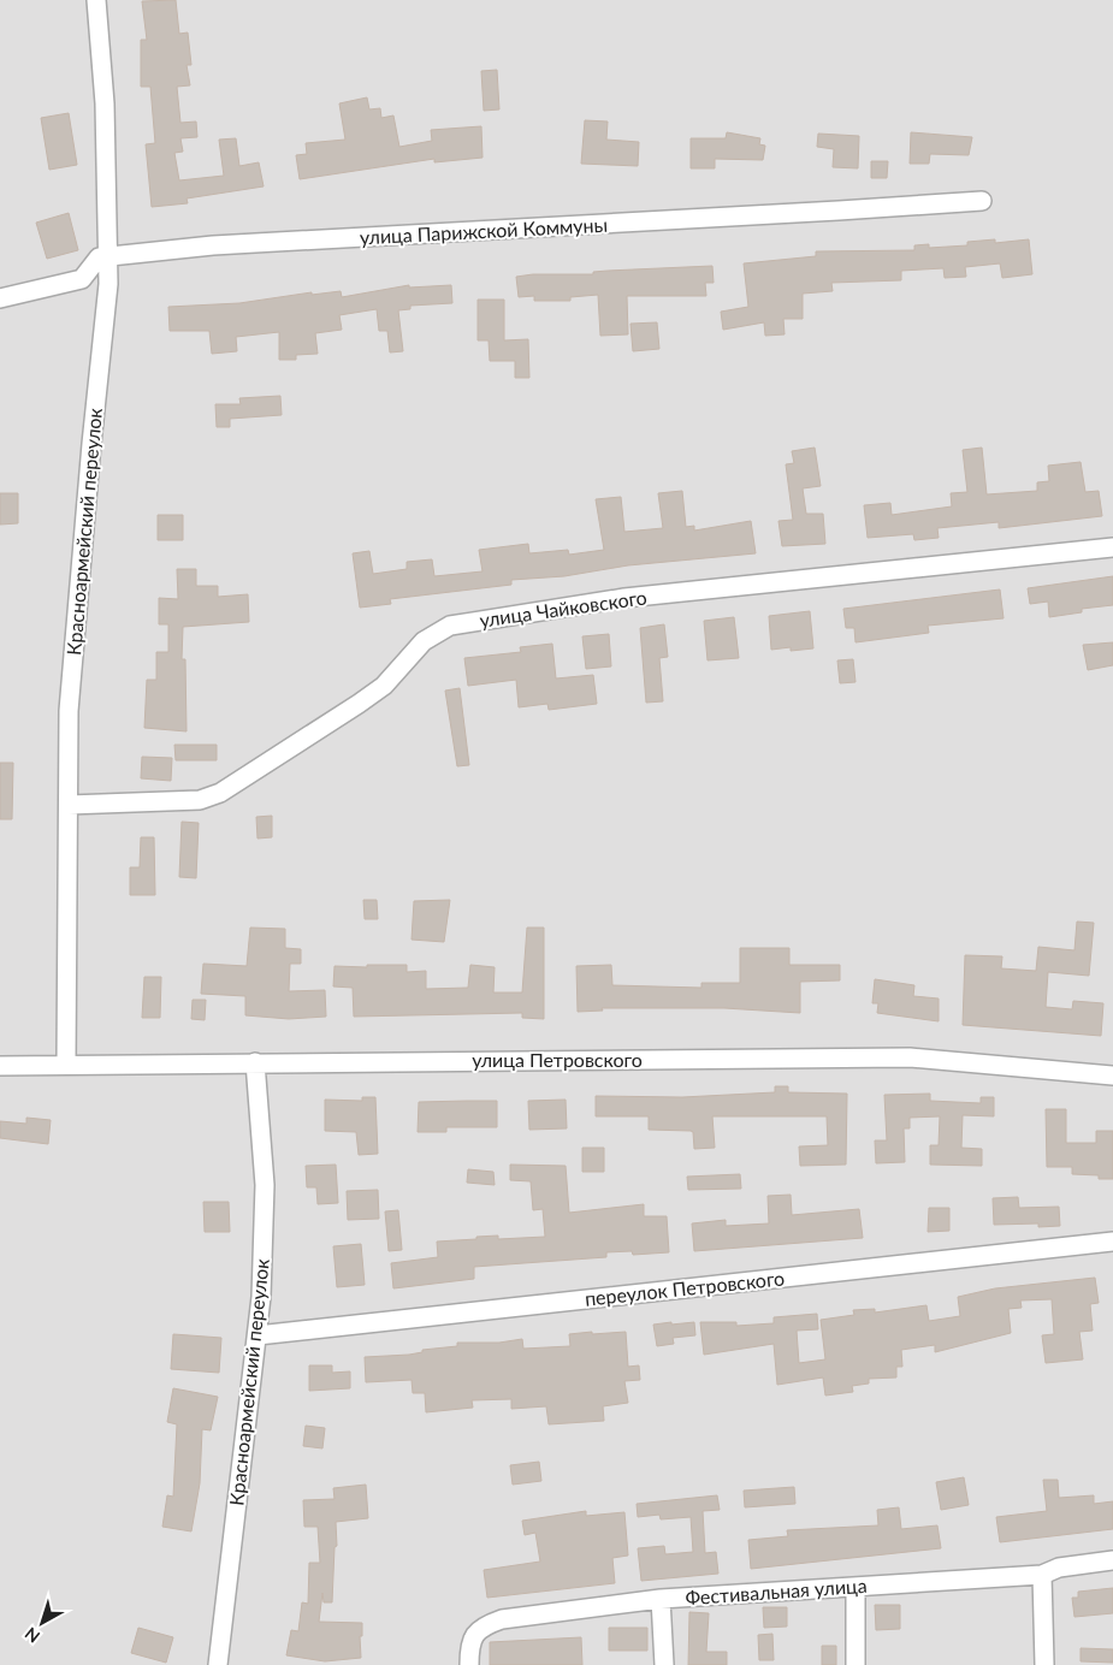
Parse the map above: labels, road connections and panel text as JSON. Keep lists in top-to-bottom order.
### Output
{
  "streets": {
    "street": [
      "улица Парижской Коммуны",
      "Красноармейский переулок",
      "улица Чайковского",
      "улица Петровского",
      "переулок Петровского",
      "Фестивальная улица"
    ]
  },
  "crossings": [
    ["улица Парижской Коммуны", "Красноармейский переулок"],
    ["Красноармейский переулок", "улица Чайковского"],
    ["Красноармейский переулок", "улица Петровского"],
    ["Красноармейский переулок", "переулок Петровского"]
  ],
  "north": "bottom left"
}
